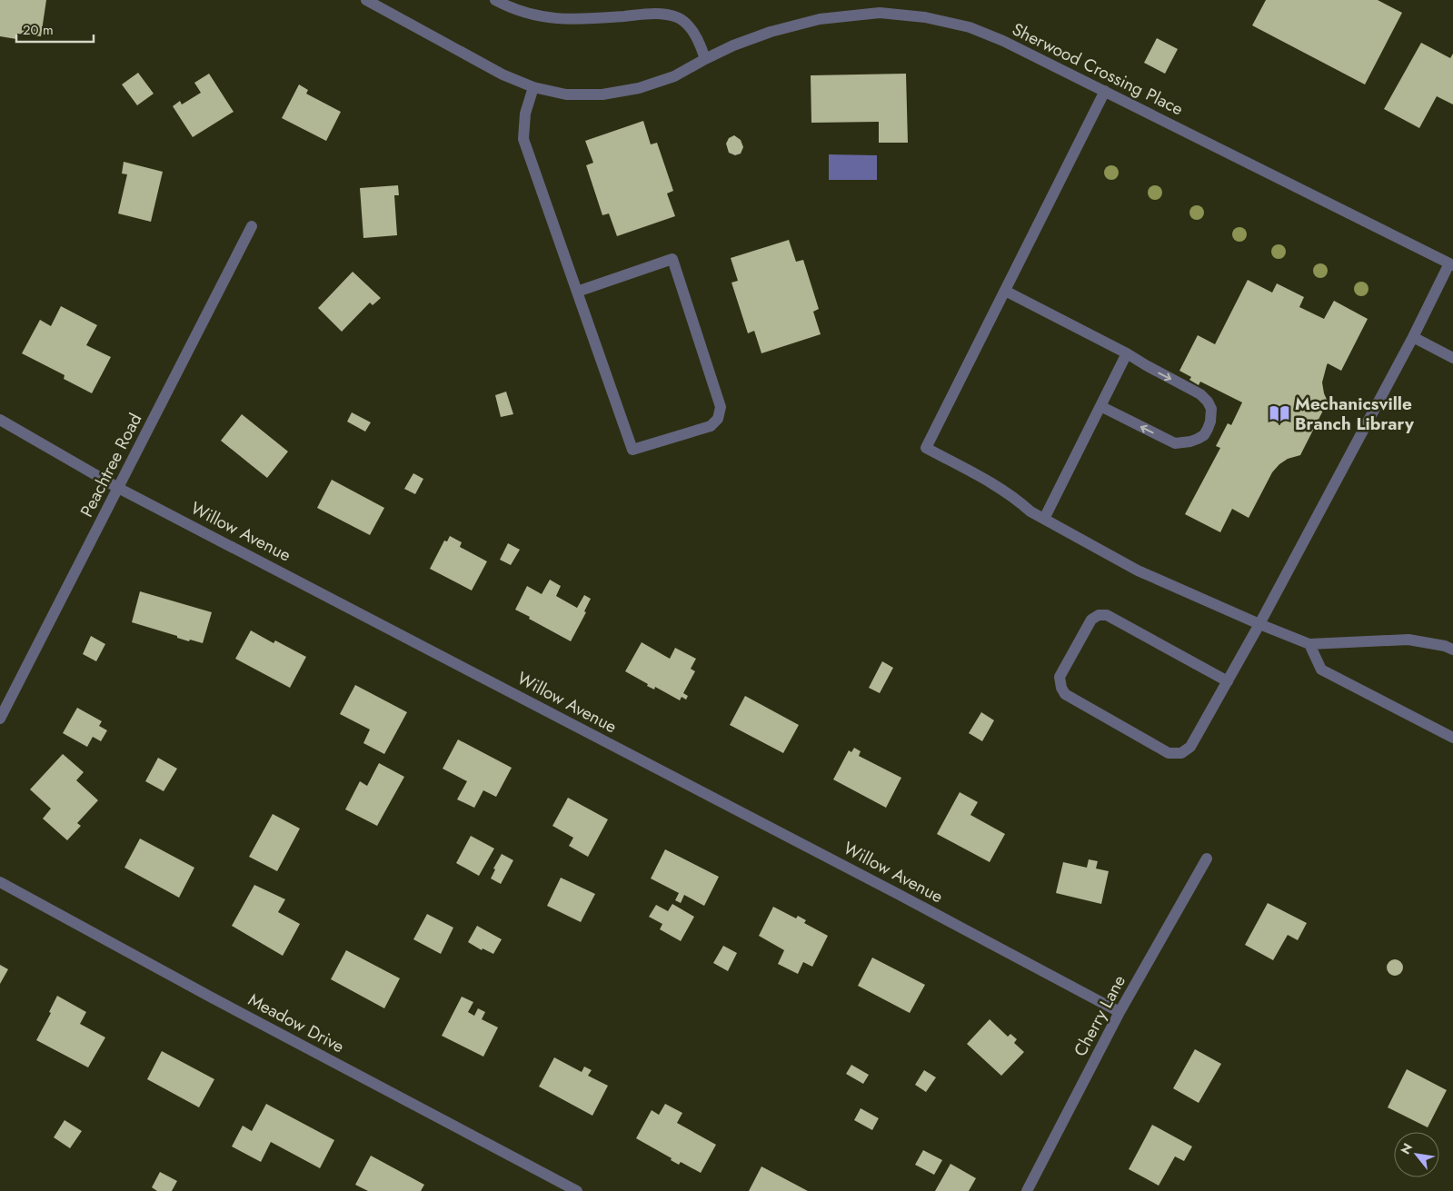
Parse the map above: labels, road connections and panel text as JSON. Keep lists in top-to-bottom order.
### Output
{
  "streets": {
    "street": [
      "Sherwood Crossing Place",
      "Peachtree Road",
      "Willow Avenue",
      "Cherry Lane",
      "Meadow Drive"
    ]
  },
  "crossings": [
    ["Peachtree Road", "Willow Avenue"],
    ["Willow Avenue", "Cherry Lane"]
  ],
  "places": {
    "library": ["Mechanicsville Branch Library"]
  },
  "scale_bar": "20 m",
  "north": "top left"
}
